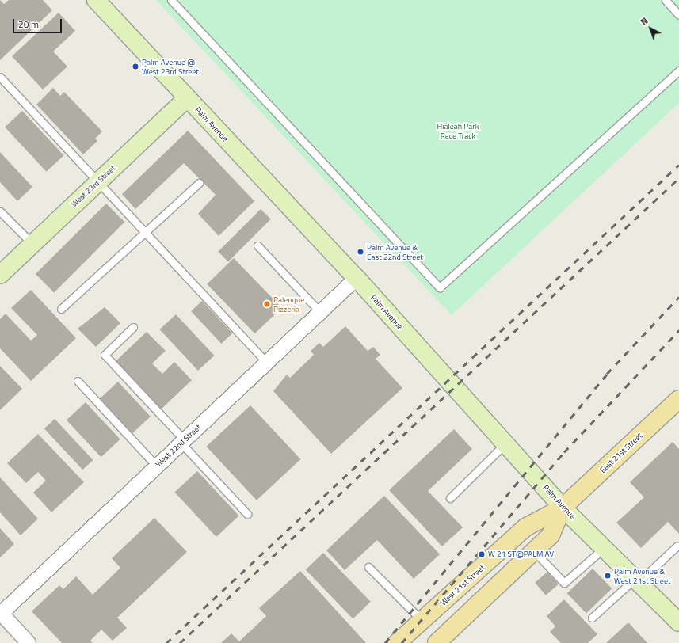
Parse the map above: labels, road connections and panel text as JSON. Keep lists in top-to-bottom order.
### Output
{
  "streets": {
    "main road": [
      "Palm Avenue",
      "West 23rd Street",
      "East 21st Street",
      "West 21st Street"
    ],
    "street": ["West 22nd Street"]
  },
  "crossings": [
    ["Palm Avenue", "West 23rd Street"],
    ["Palm Avenue", "West 22nd Street"],
    ["Palm Avenue", "East 21st Street"],
    ["Palm Avenue", "West 21st Street"],
    ["East 21st Street", "West 21st Street"]
  ],
  "parks": ["Hialeah Park Race Track"],
  "places": [
    "Palm Avenue @ West 23rd Street",
    "Palm Avenue & East 22nd Street",
    "Palenque Pizzeria",
    "W 21 ST@PALM AV",
    "Palm Avenue & West 21st Street"
  ],
  "scale_bar": "20 m",
  "north": "top left"
}
